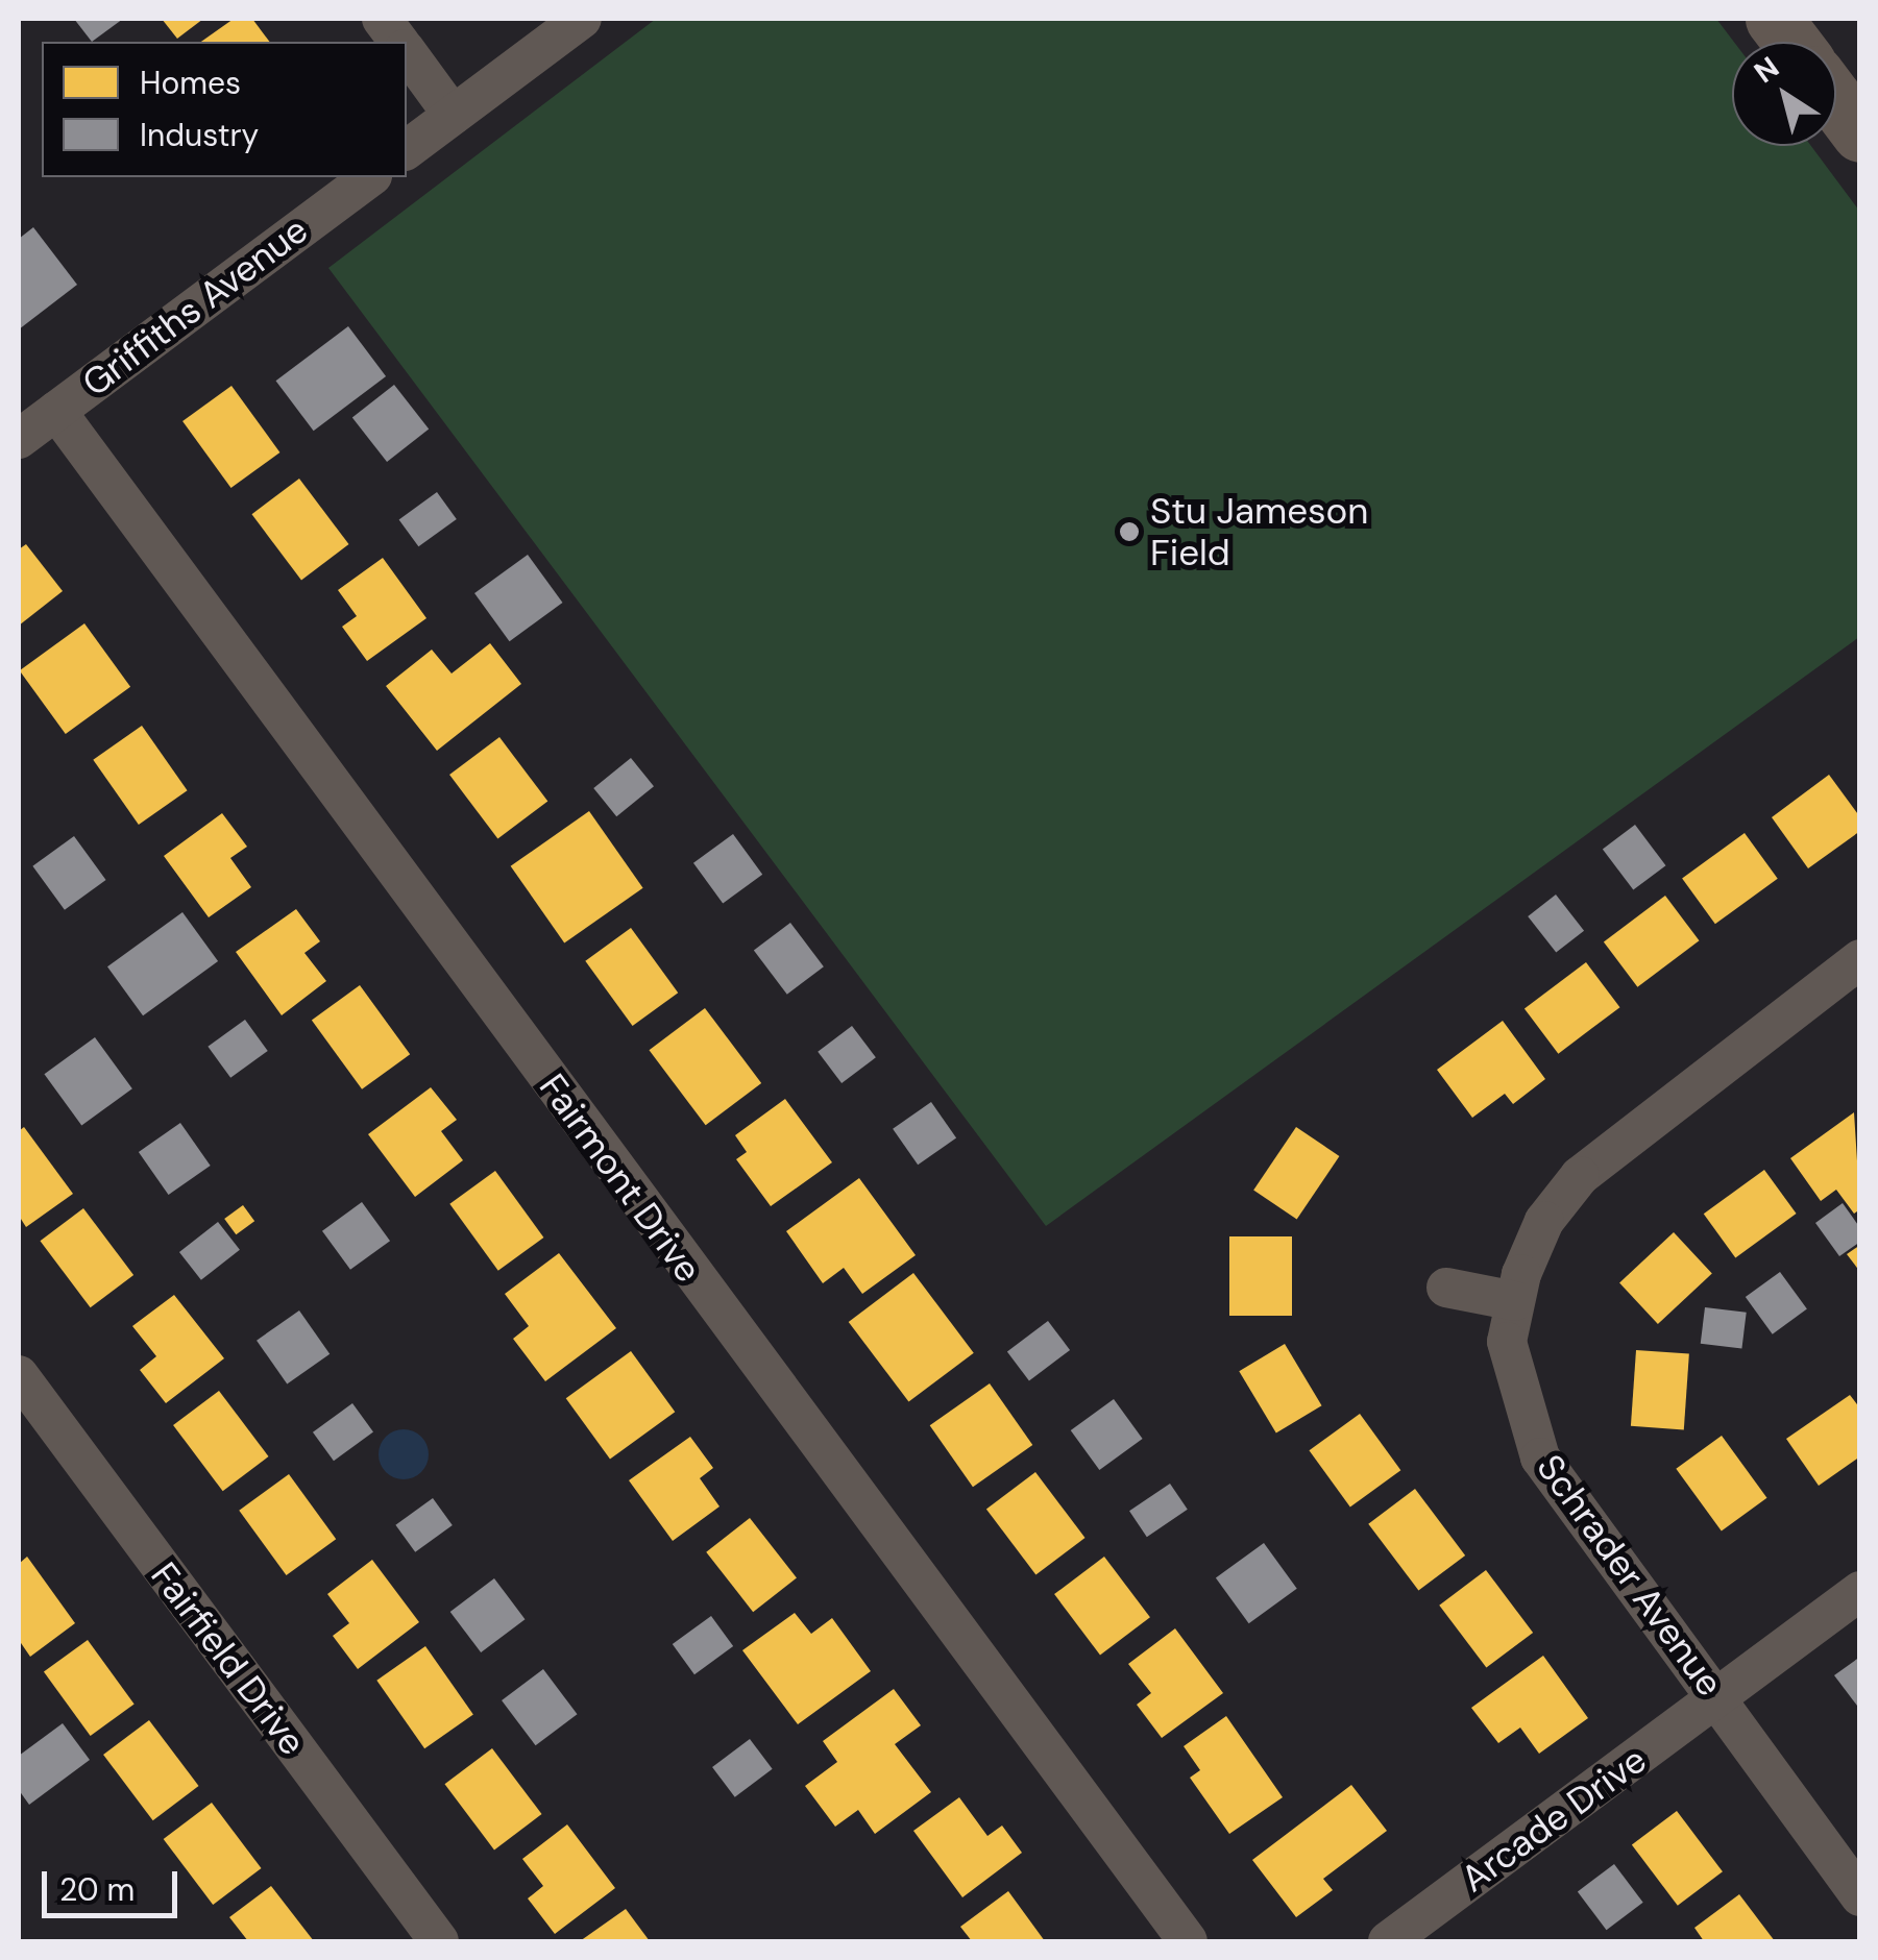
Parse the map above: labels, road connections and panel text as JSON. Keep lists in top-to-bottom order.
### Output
{
  "streets": {
    "street": [
      "Griffiths Avenue",
      "Fairmont Drive",
      "Schrader Avenue",
      "Fairfield Drive",
      "Arcade Drive"
    ]
  },
  "crossings": [
    ["Griffiths Avenue", "Fairmont Drive"],
    ["Schrader Avenue", "Arcade Drive"]
  ],
  "places": ["Stu Jameson Field"],
  "legend": ["Homes", "Industry"],
  "scale_bar": "20 m",
  "north": "top left"
}
